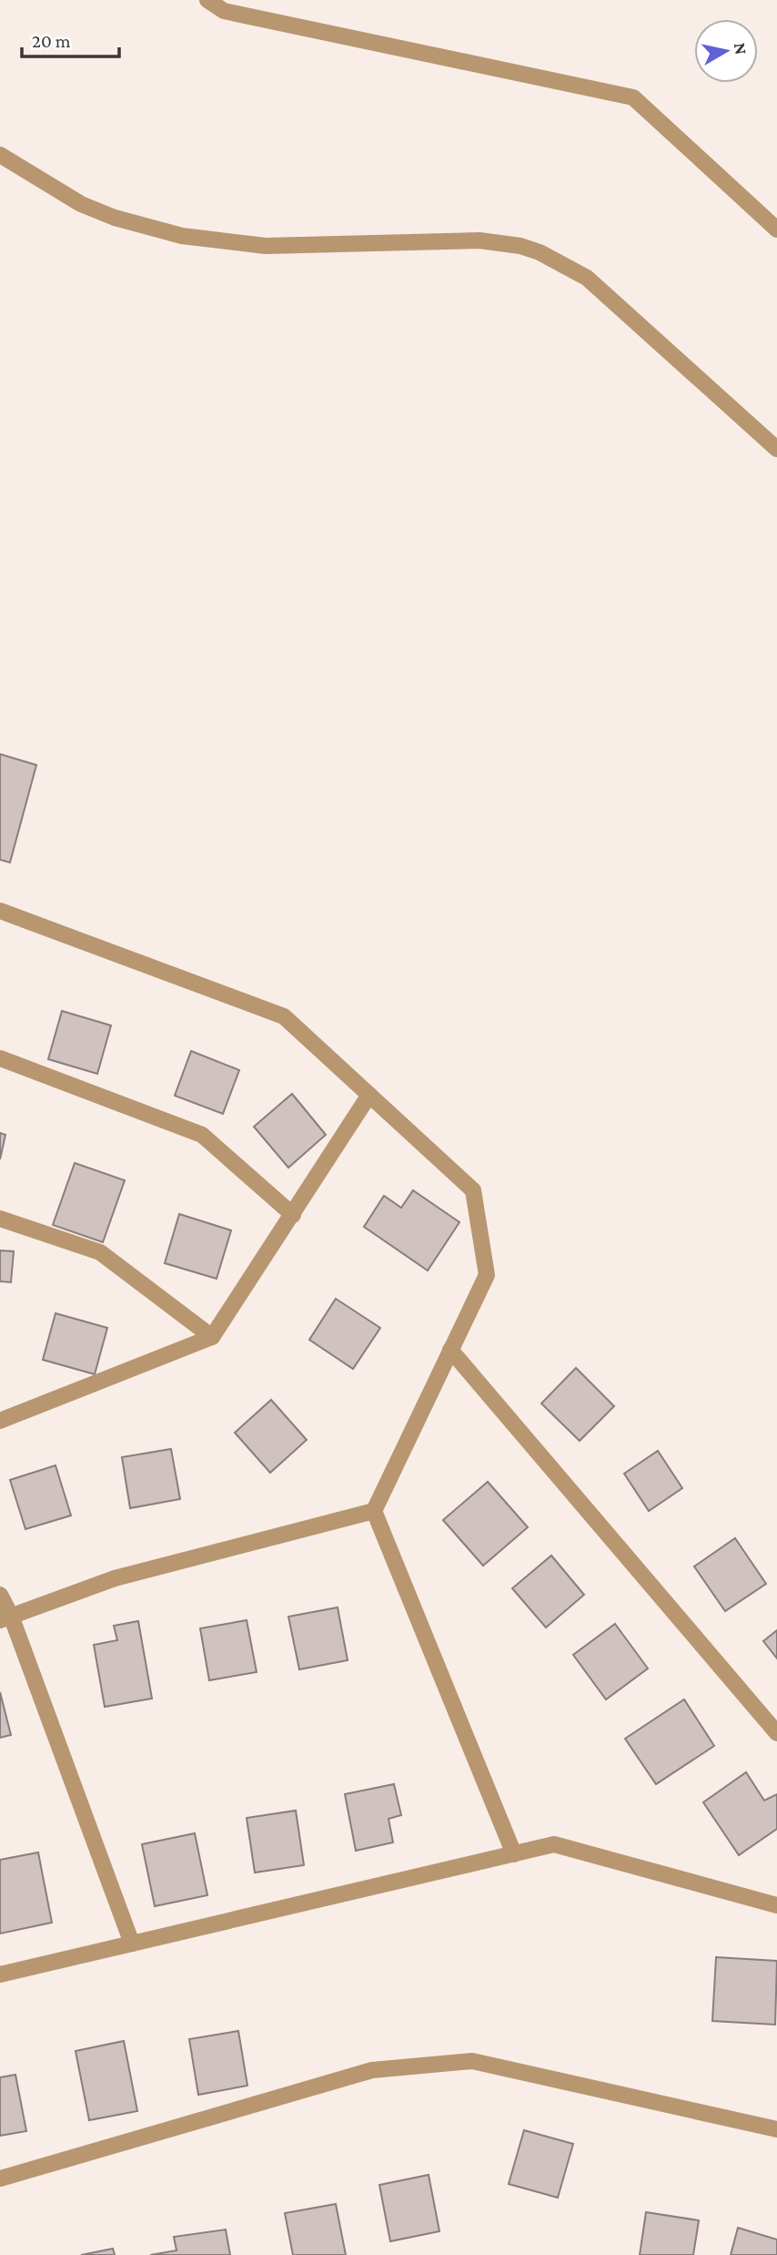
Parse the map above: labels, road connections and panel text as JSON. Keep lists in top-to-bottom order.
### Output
{
  "scale_bar": "20 m",
  "north": "right"
}
